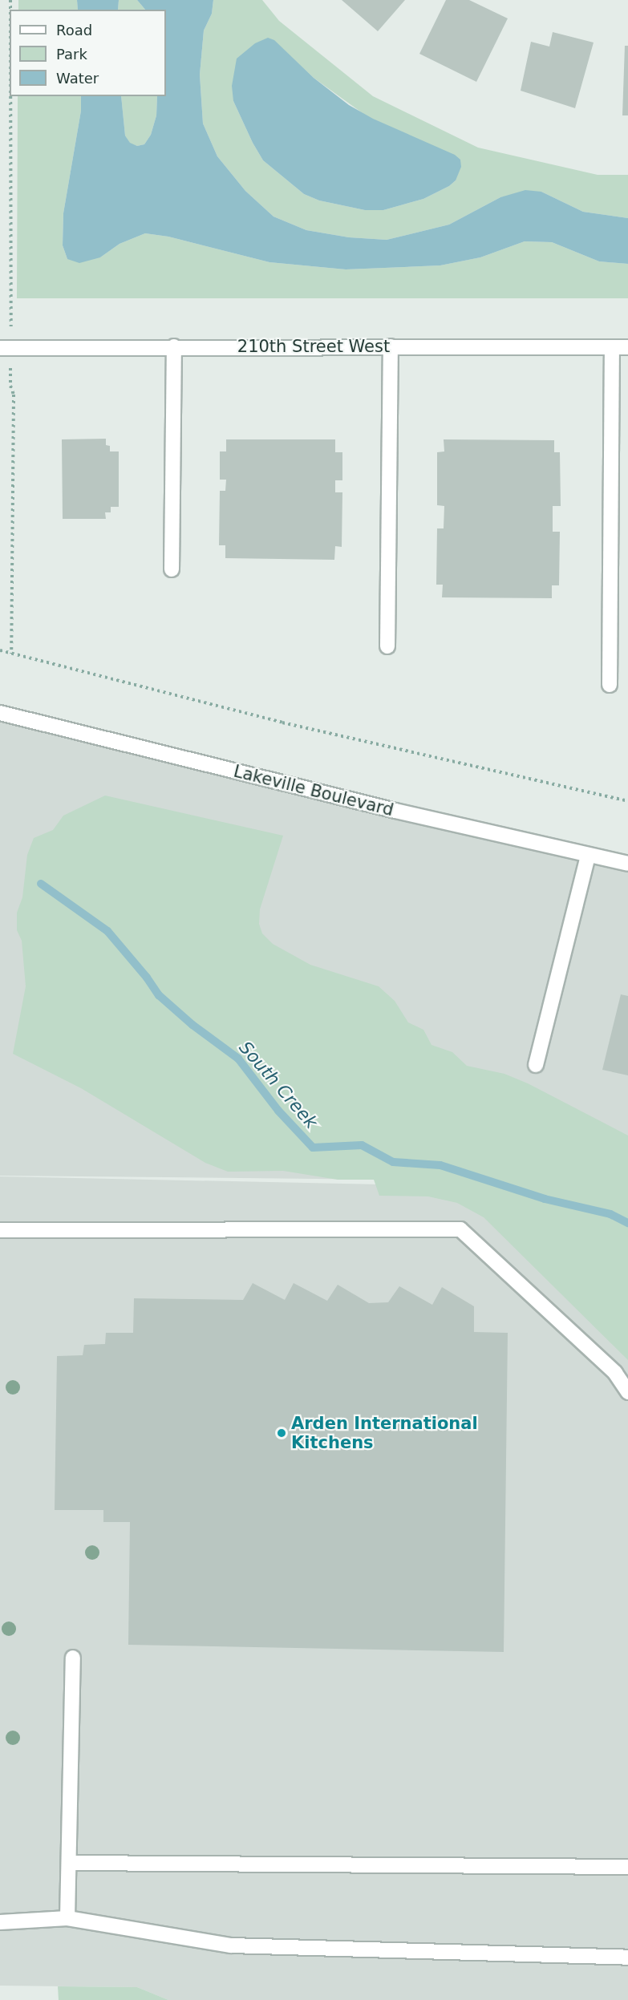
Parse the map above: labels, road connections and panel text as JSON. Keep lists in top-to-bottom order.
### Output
{
  "streets": {
    "street": ["210th Street West", "Lakeville Boulevard"]
  },
  "water": ["South Creek"],
  "places": ["Arden International Kitchens"],
  "legend": ["Road", "Park", "Water"]
}
